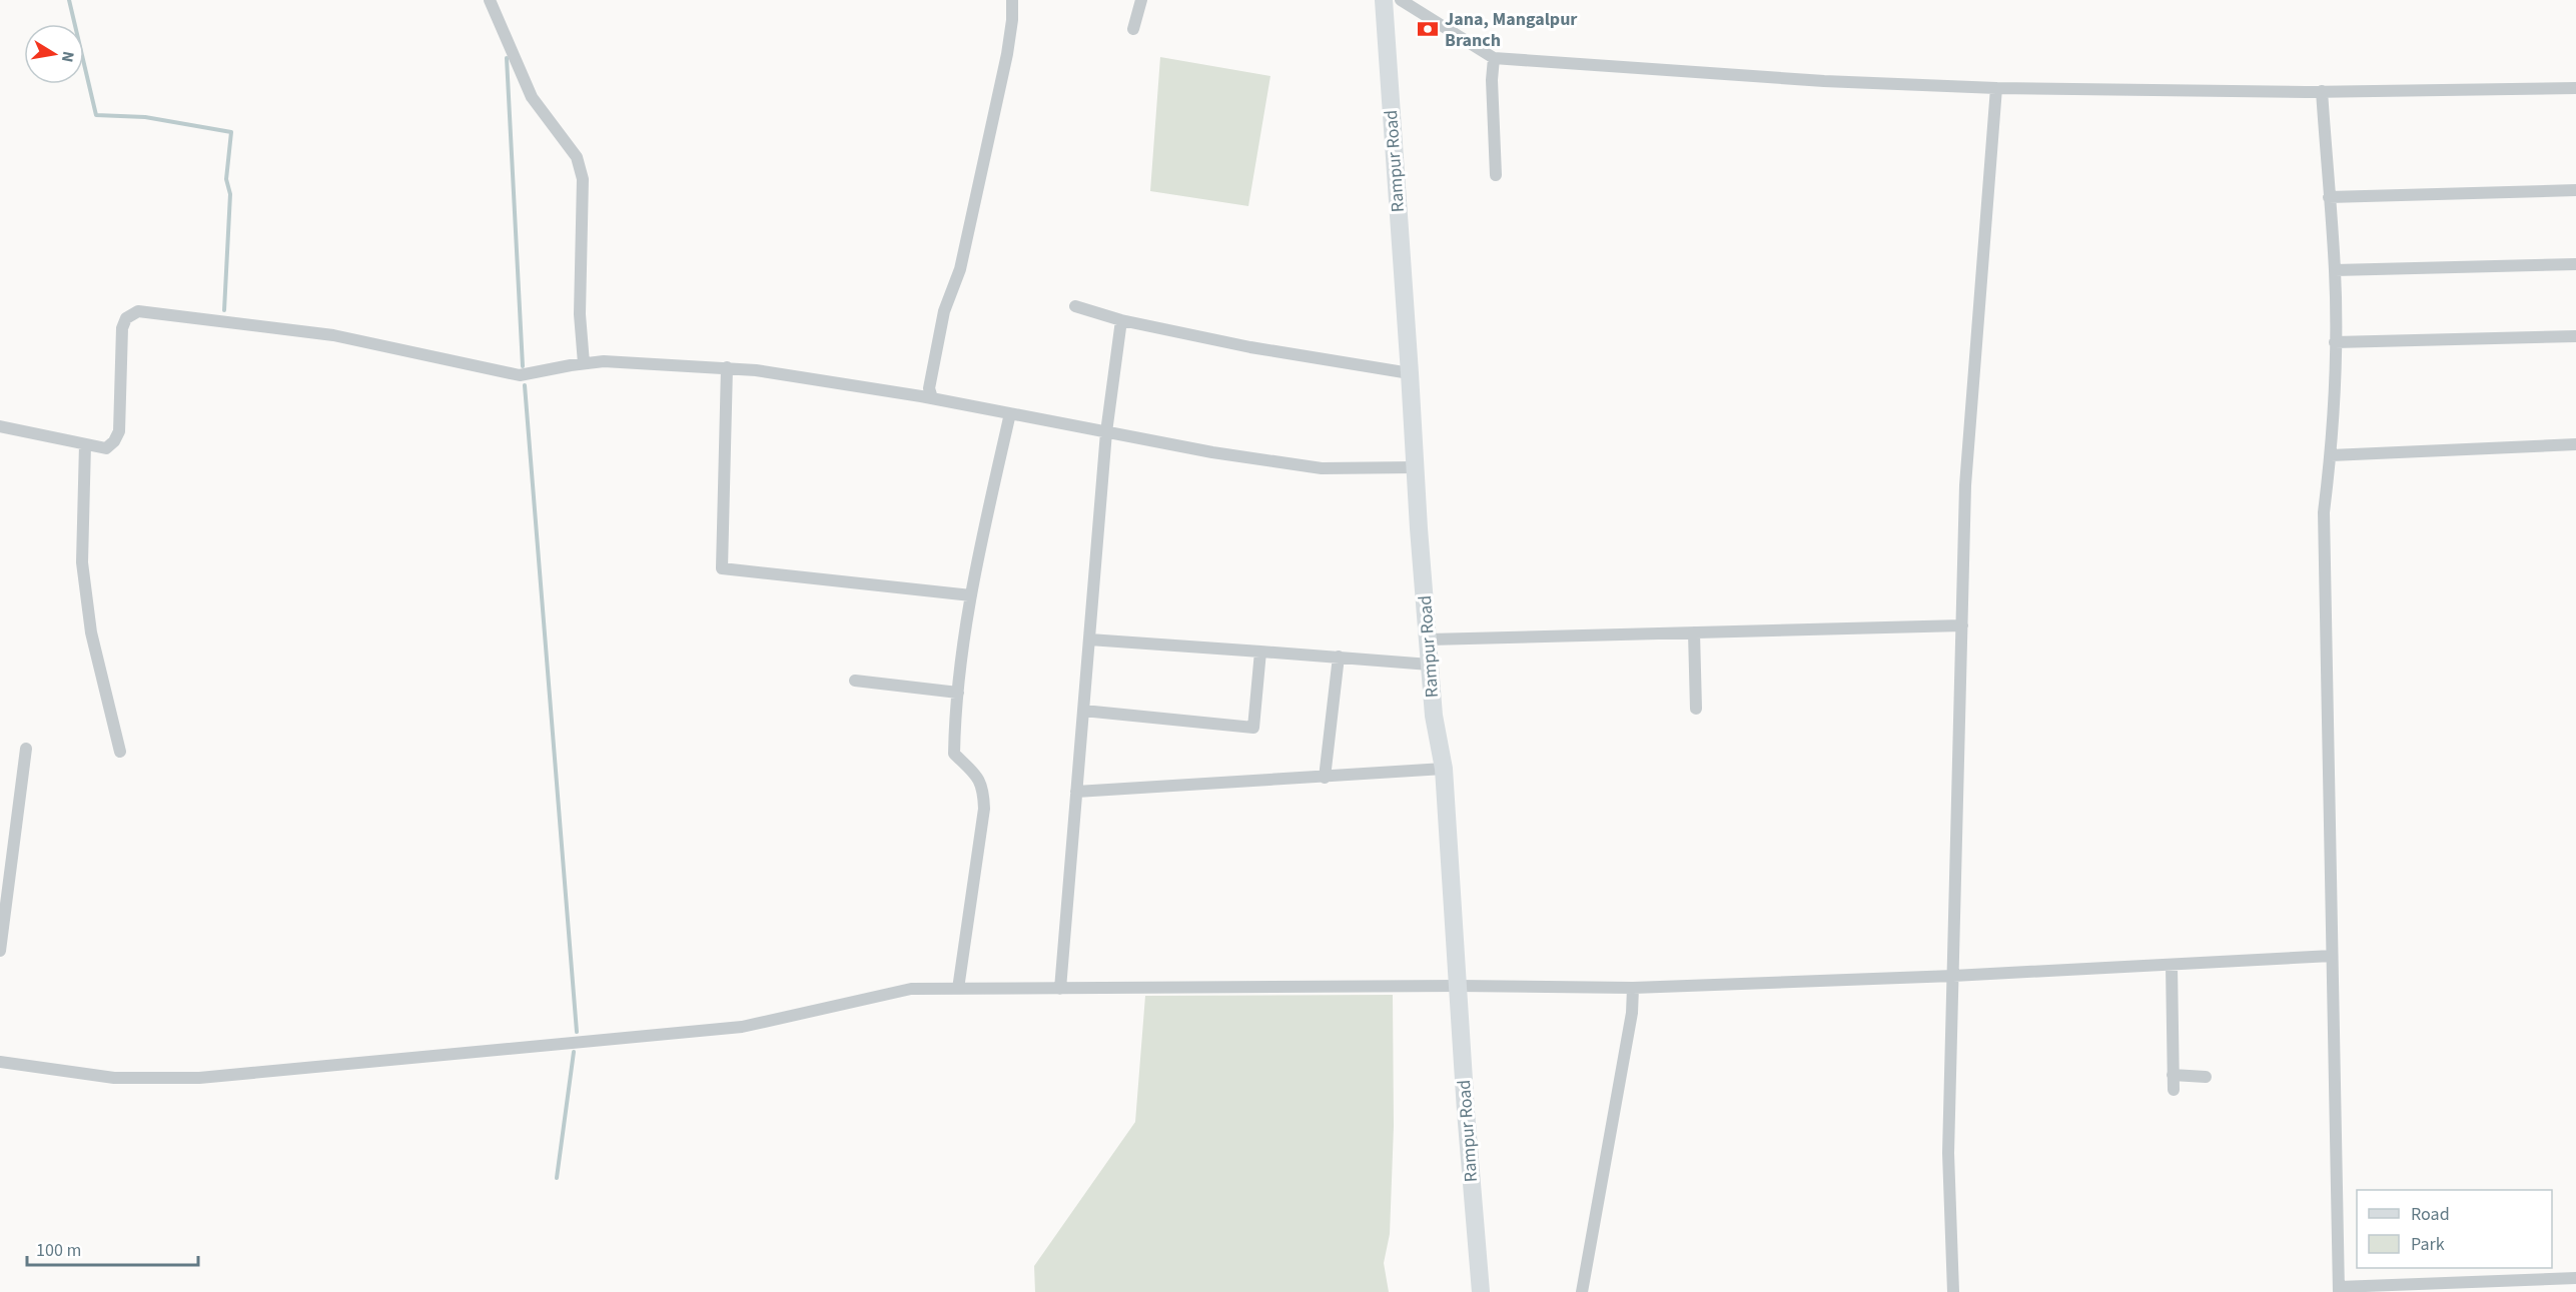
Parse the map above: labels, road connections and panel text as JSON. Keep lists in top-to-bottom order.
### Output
{
  "streets": {
    "main road": ["Rampur Road"]
  },
  "places": {
    "bank": ["Jana, Mangalpur Branch"]
  },
  "legend": ["Road", "Park"],
  "scale_bar": "100 m",
  "north": "right"
}
